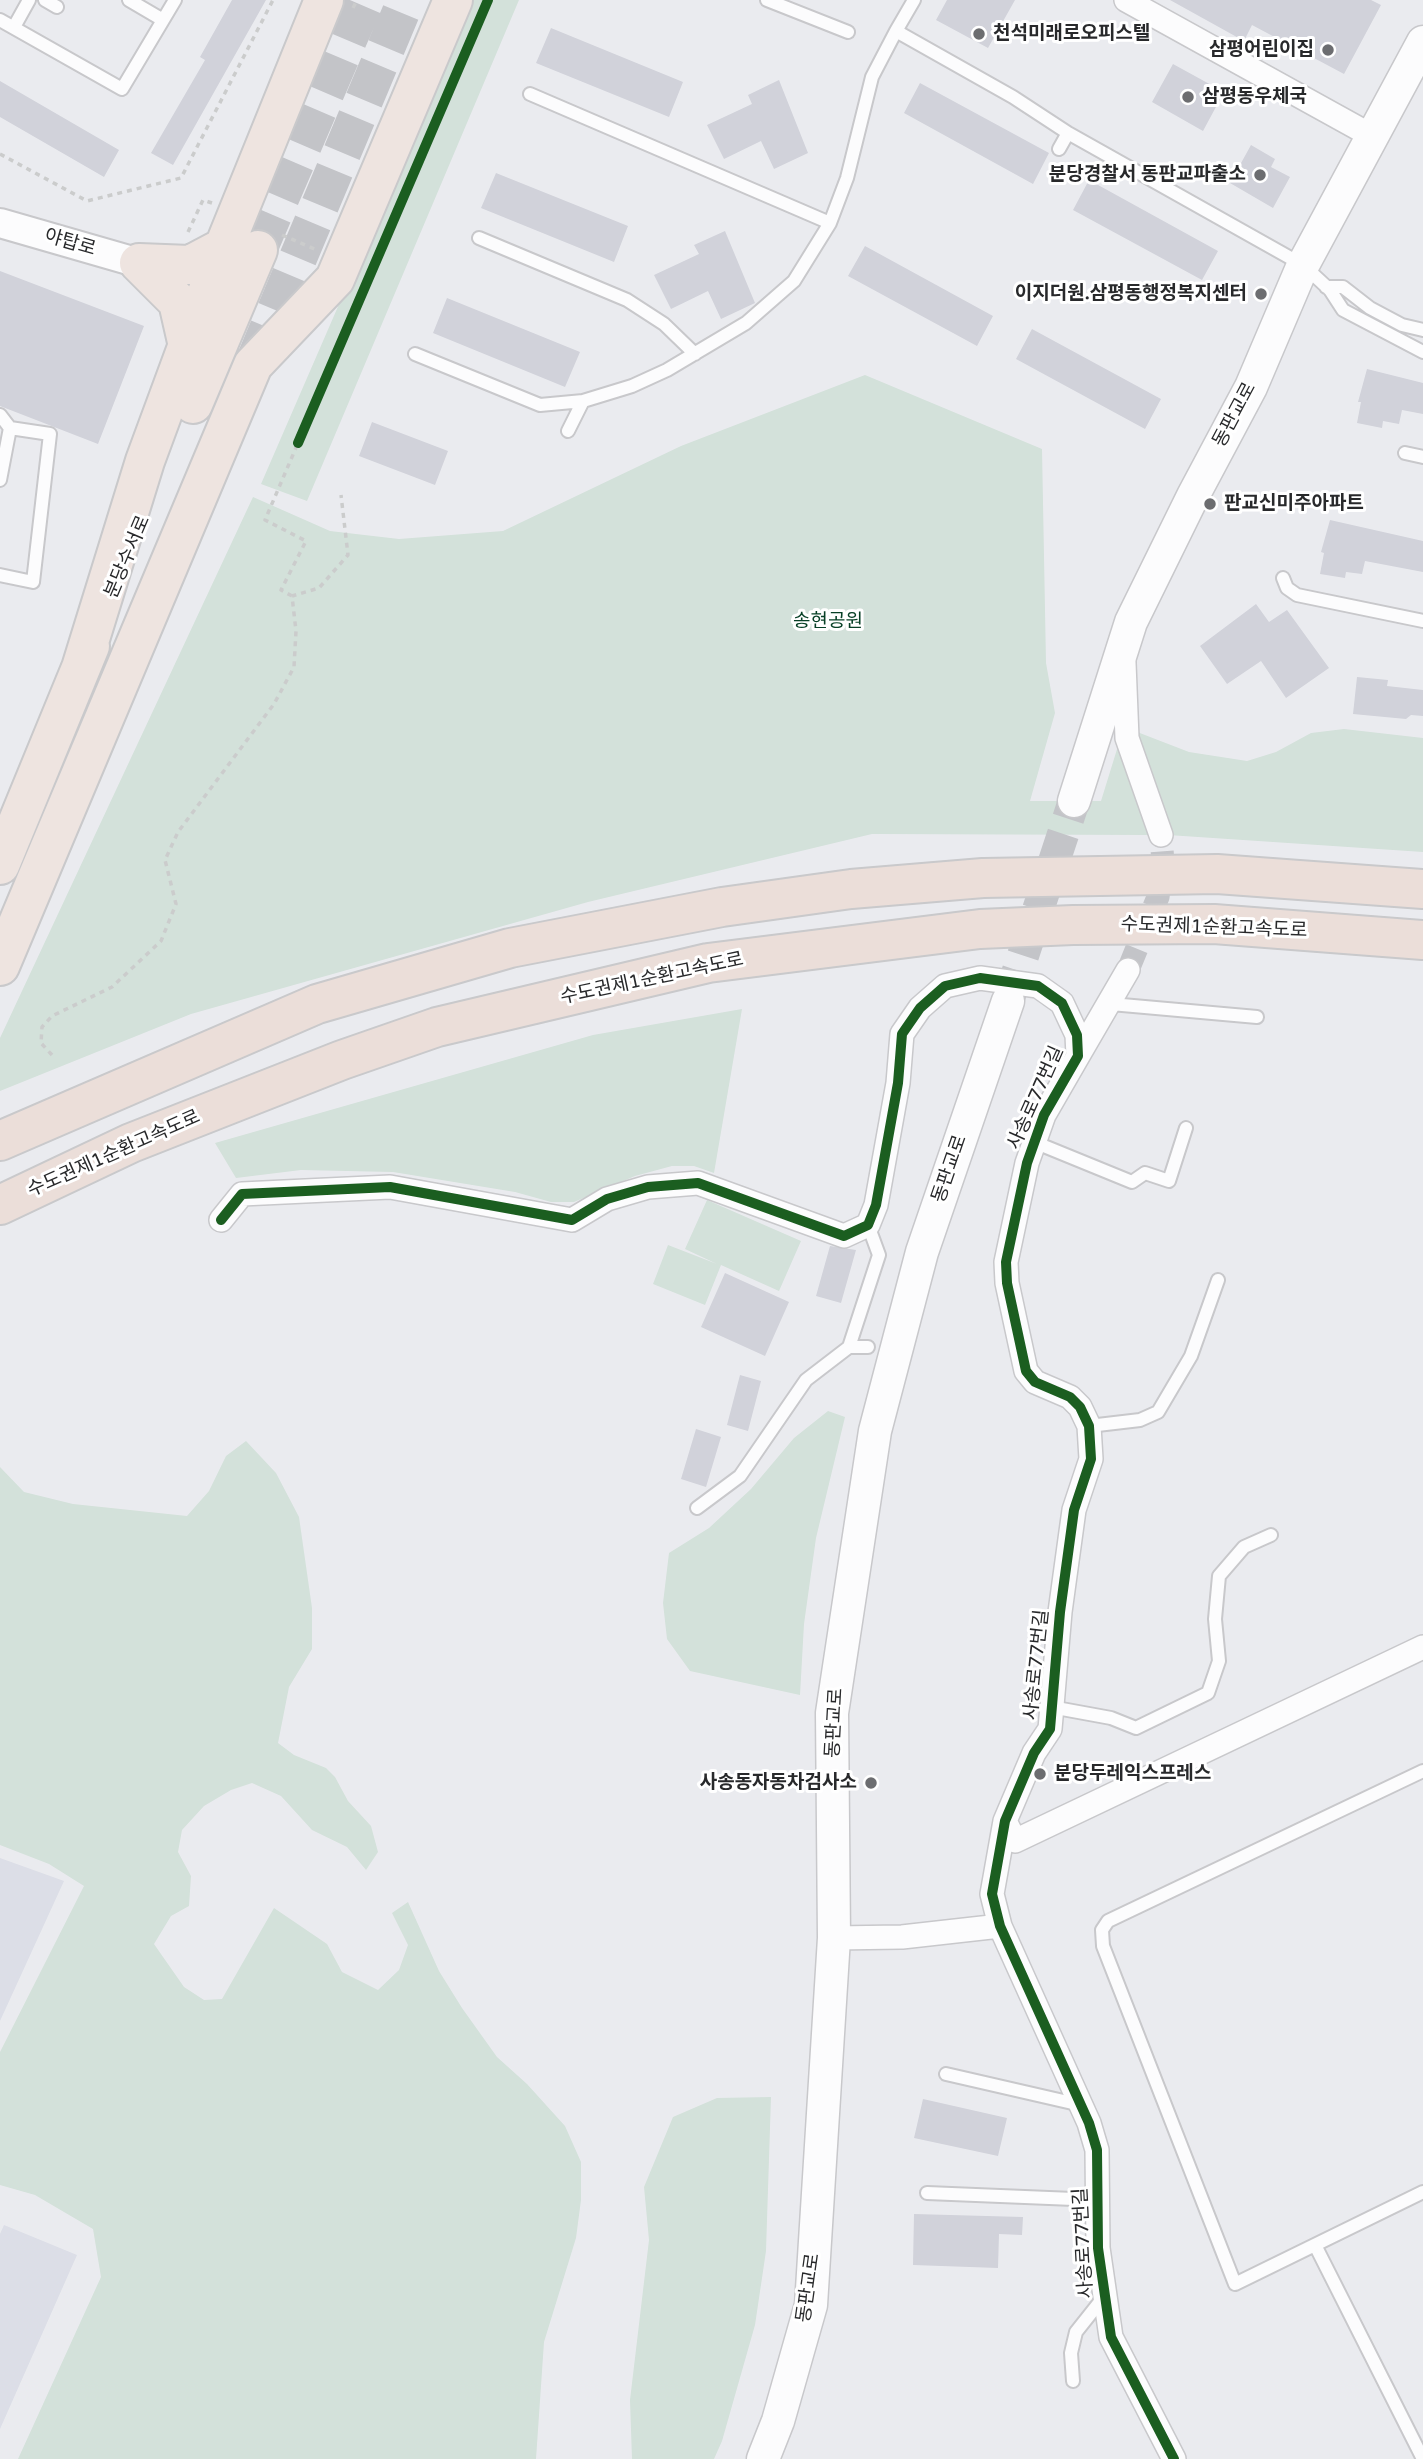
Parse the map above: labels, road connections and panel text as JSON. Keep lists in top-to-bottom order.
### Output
{
  "streets": {
    "highway": ["분당수서로", "수도권제1순환고속도로"],
    "main road": ["동판교로"],
    "street": ["야탑로", "사송로77번길"]
  },
  "crossings": [
    ["동판교로", "사송로77번길"]
  ],
  "parks": ["송현공원"],
  "places": [
    "천석미래로오피스텔",
    "삼평어린이집",
    "삼평동우체국",
    "분당경찰서 동판교파출소",
    "이지더원.삼평동행정복지센터",
    "판교신미주아파트",
    "분당두레익스프레스",
    "사송동자동차검사소"
  ]
}
